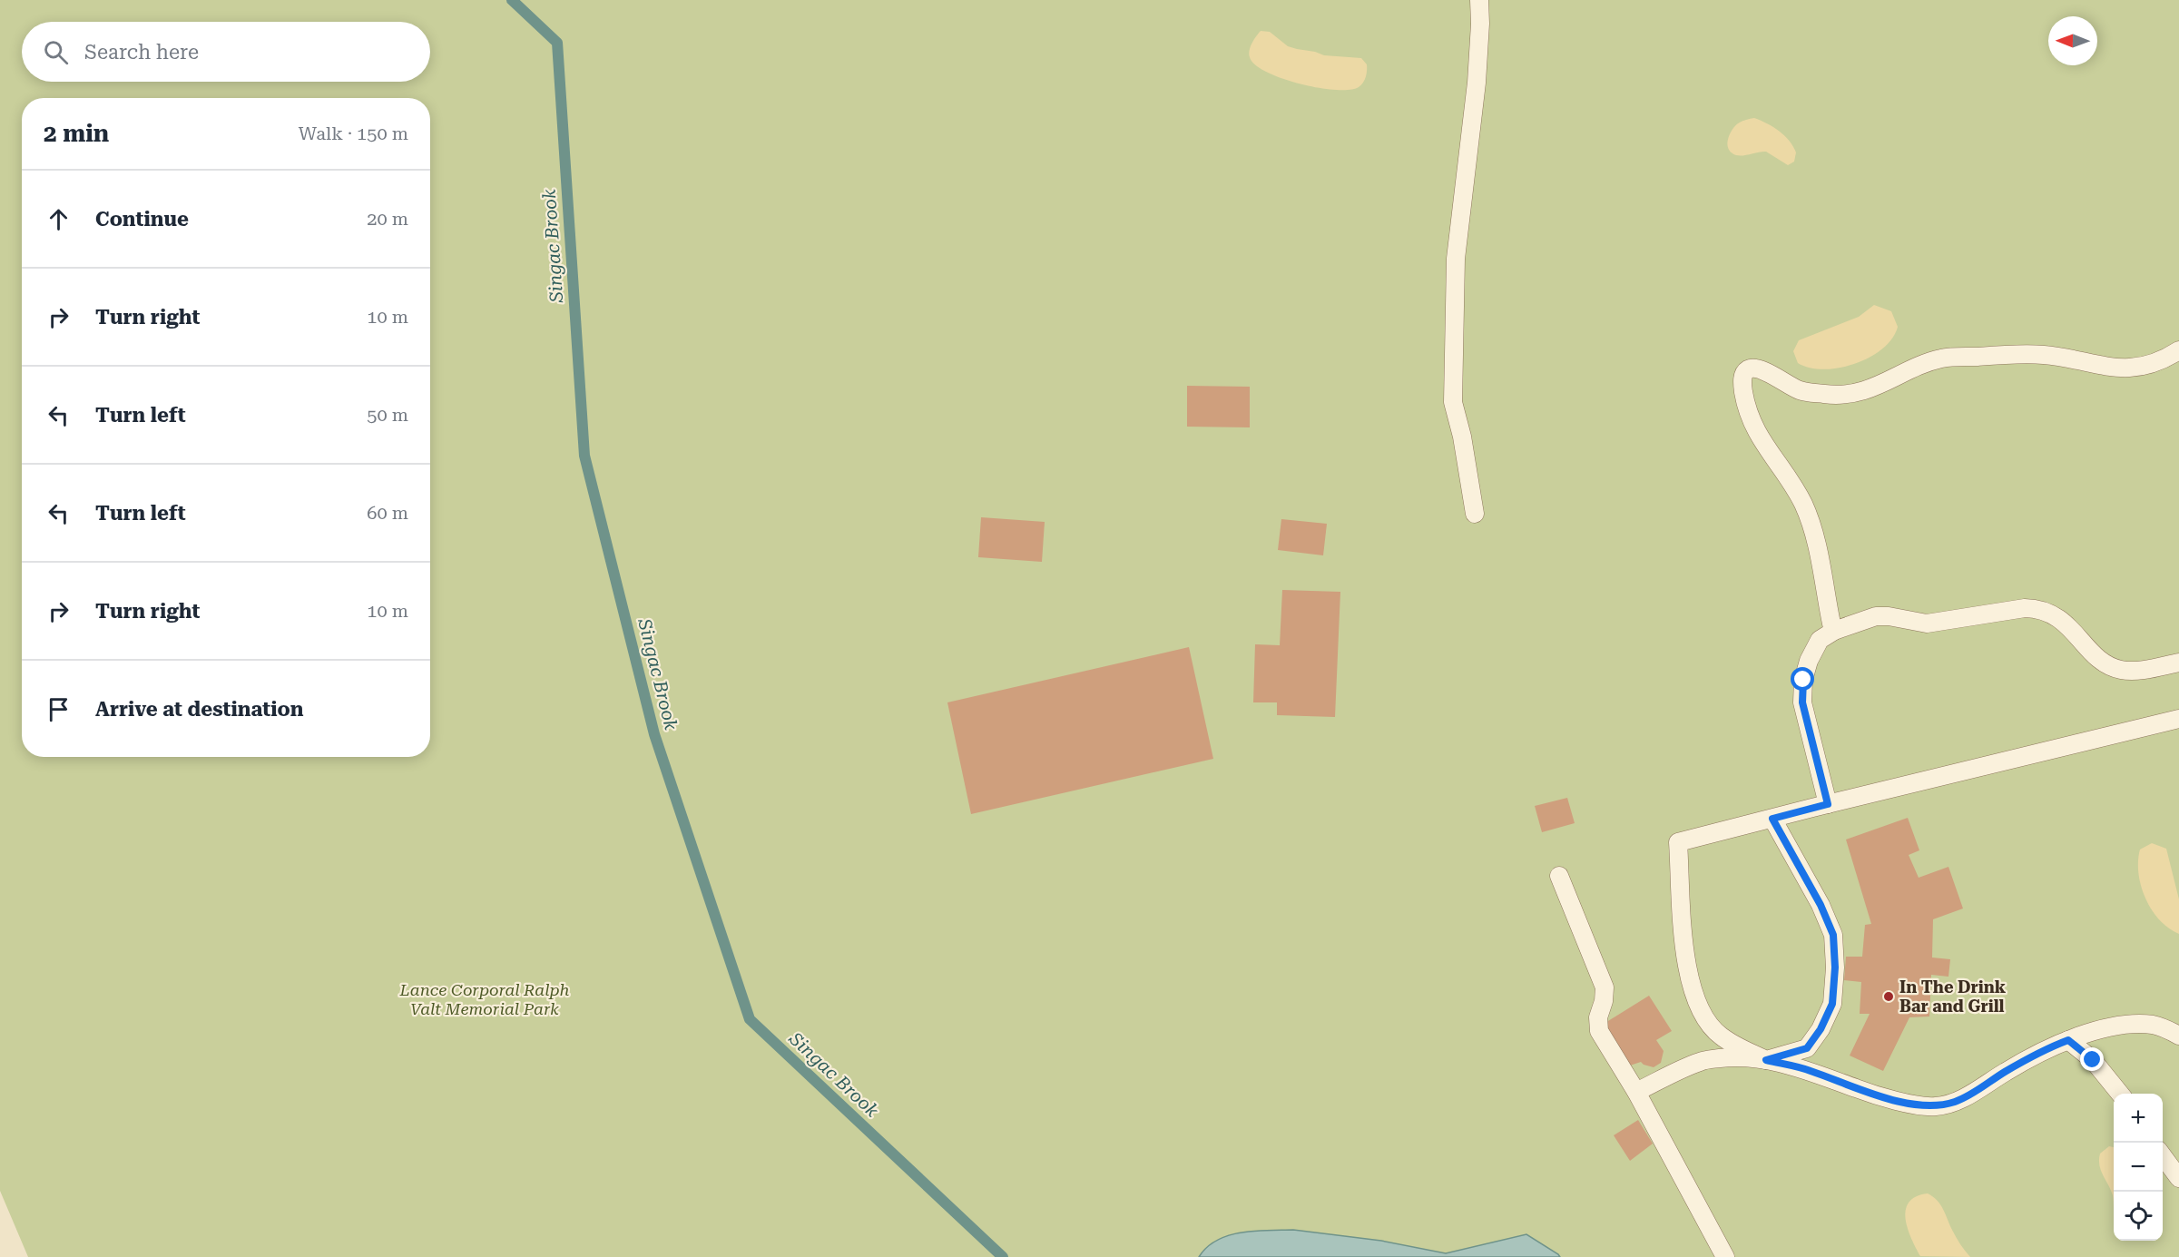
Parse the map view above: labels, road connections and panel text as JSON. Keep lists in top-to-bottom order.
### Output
{
  "water": ["Singac Brook"],
  "parks": ["Lance Corporal Ralph Valt Memorial Park"],
  "places": ["In The Drink Bar and Grill"],
  "north": "left",
  "page": {
    "search": "Search here",
    "heading": ["2 min", "Walk · 150 m"],
    "list": [
      ["Continue", "20 m"],
      ["Turn right", "10 m"],
      ["Turn left", "50 m"],
      ["Turn left", "60 m"],
      ["Turn right", "10 m"],
      "Arrive at destination"
    ],
    "map_buttons": ["+", "−"]
  }
}
